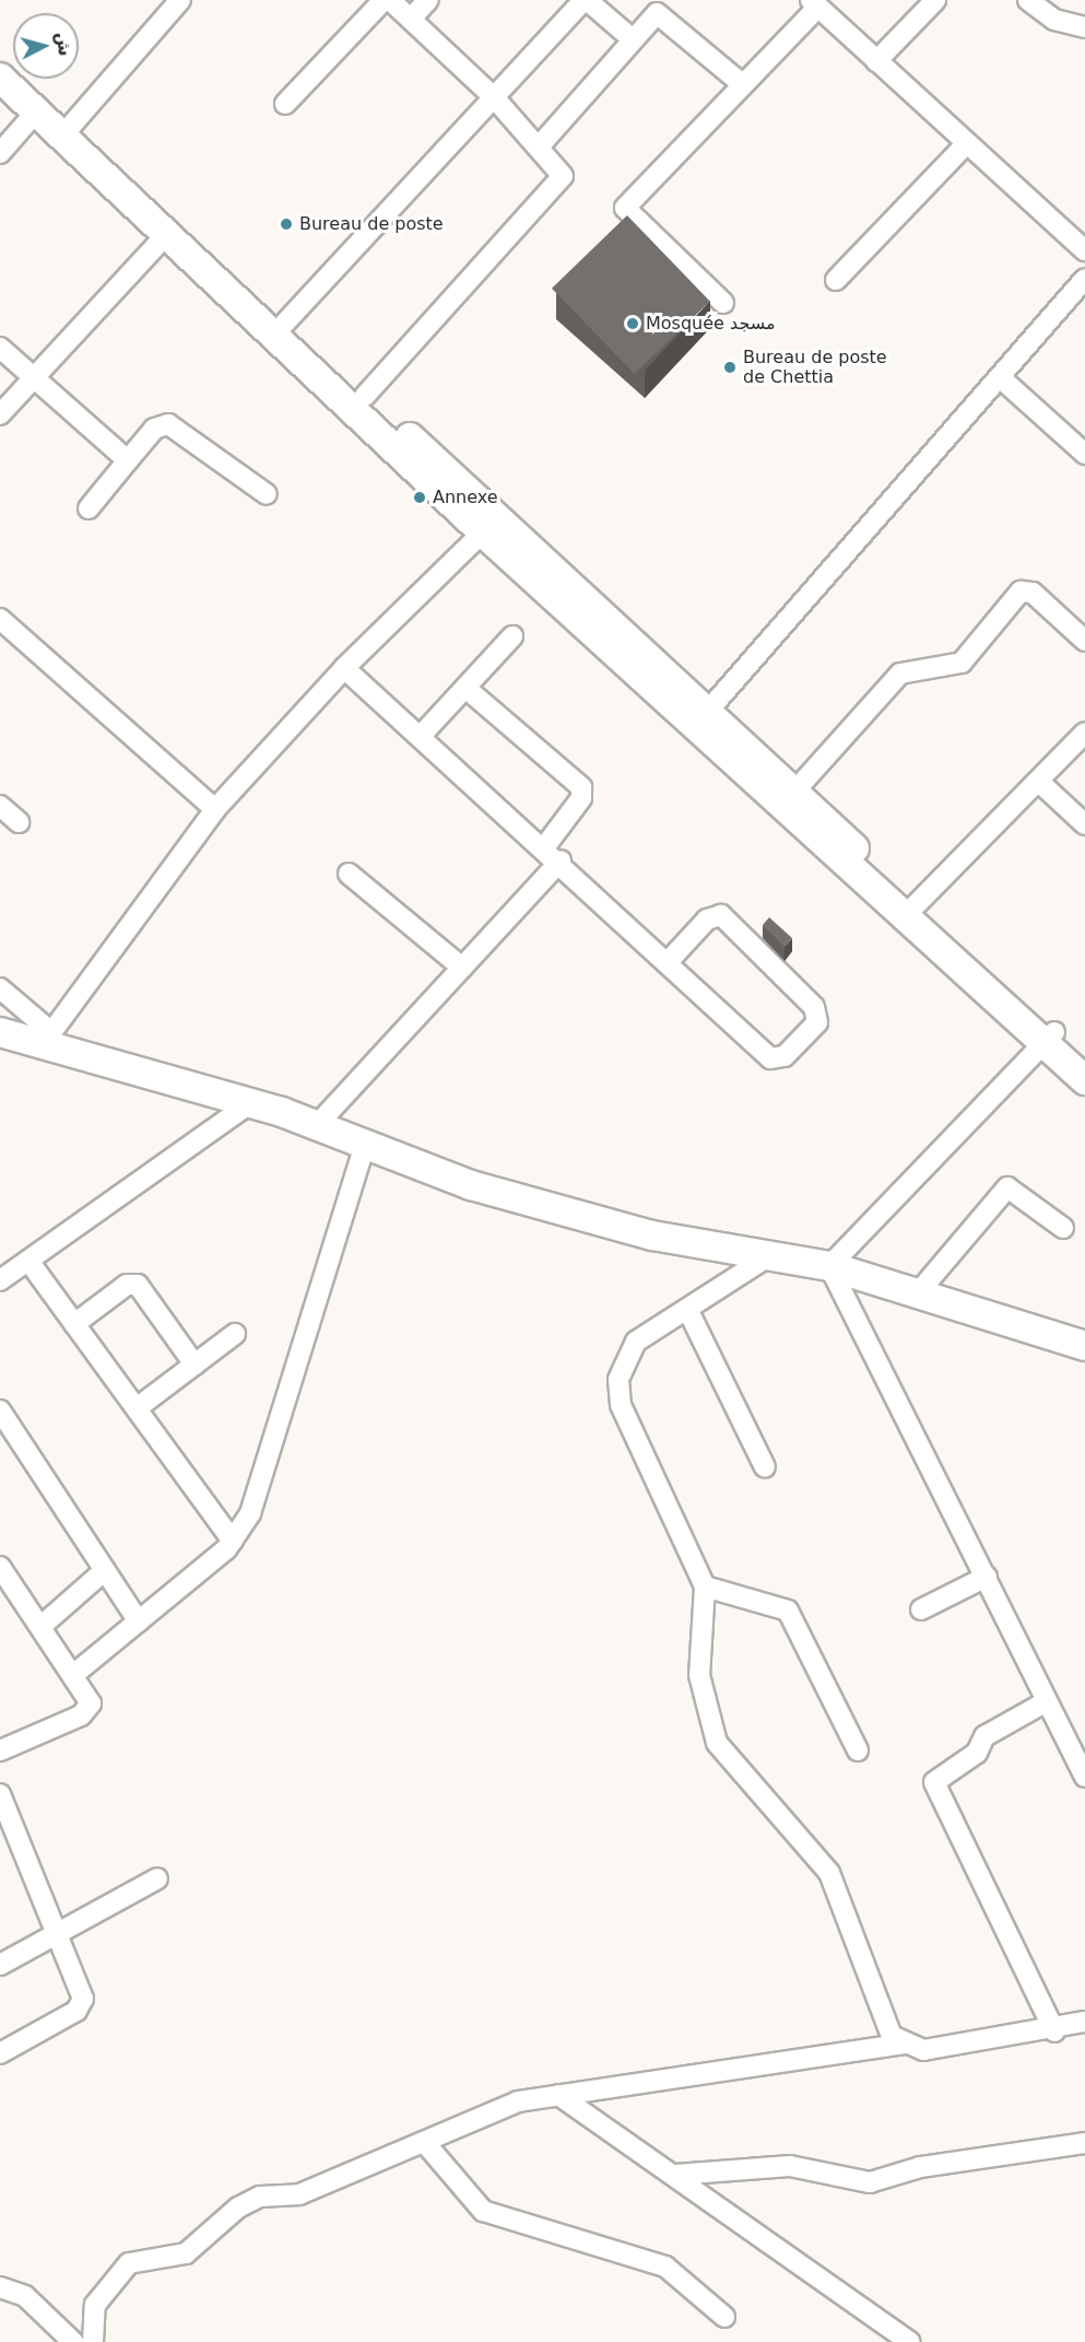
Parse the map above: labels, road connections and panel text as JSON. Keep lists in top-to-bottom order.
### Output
{
  "places": [
    "Bureau de poste",
    "Mosquée مسجد",
    "Bureau de poste de Chettia",
    "Annexe"
  ],
  "north": "right"
}
